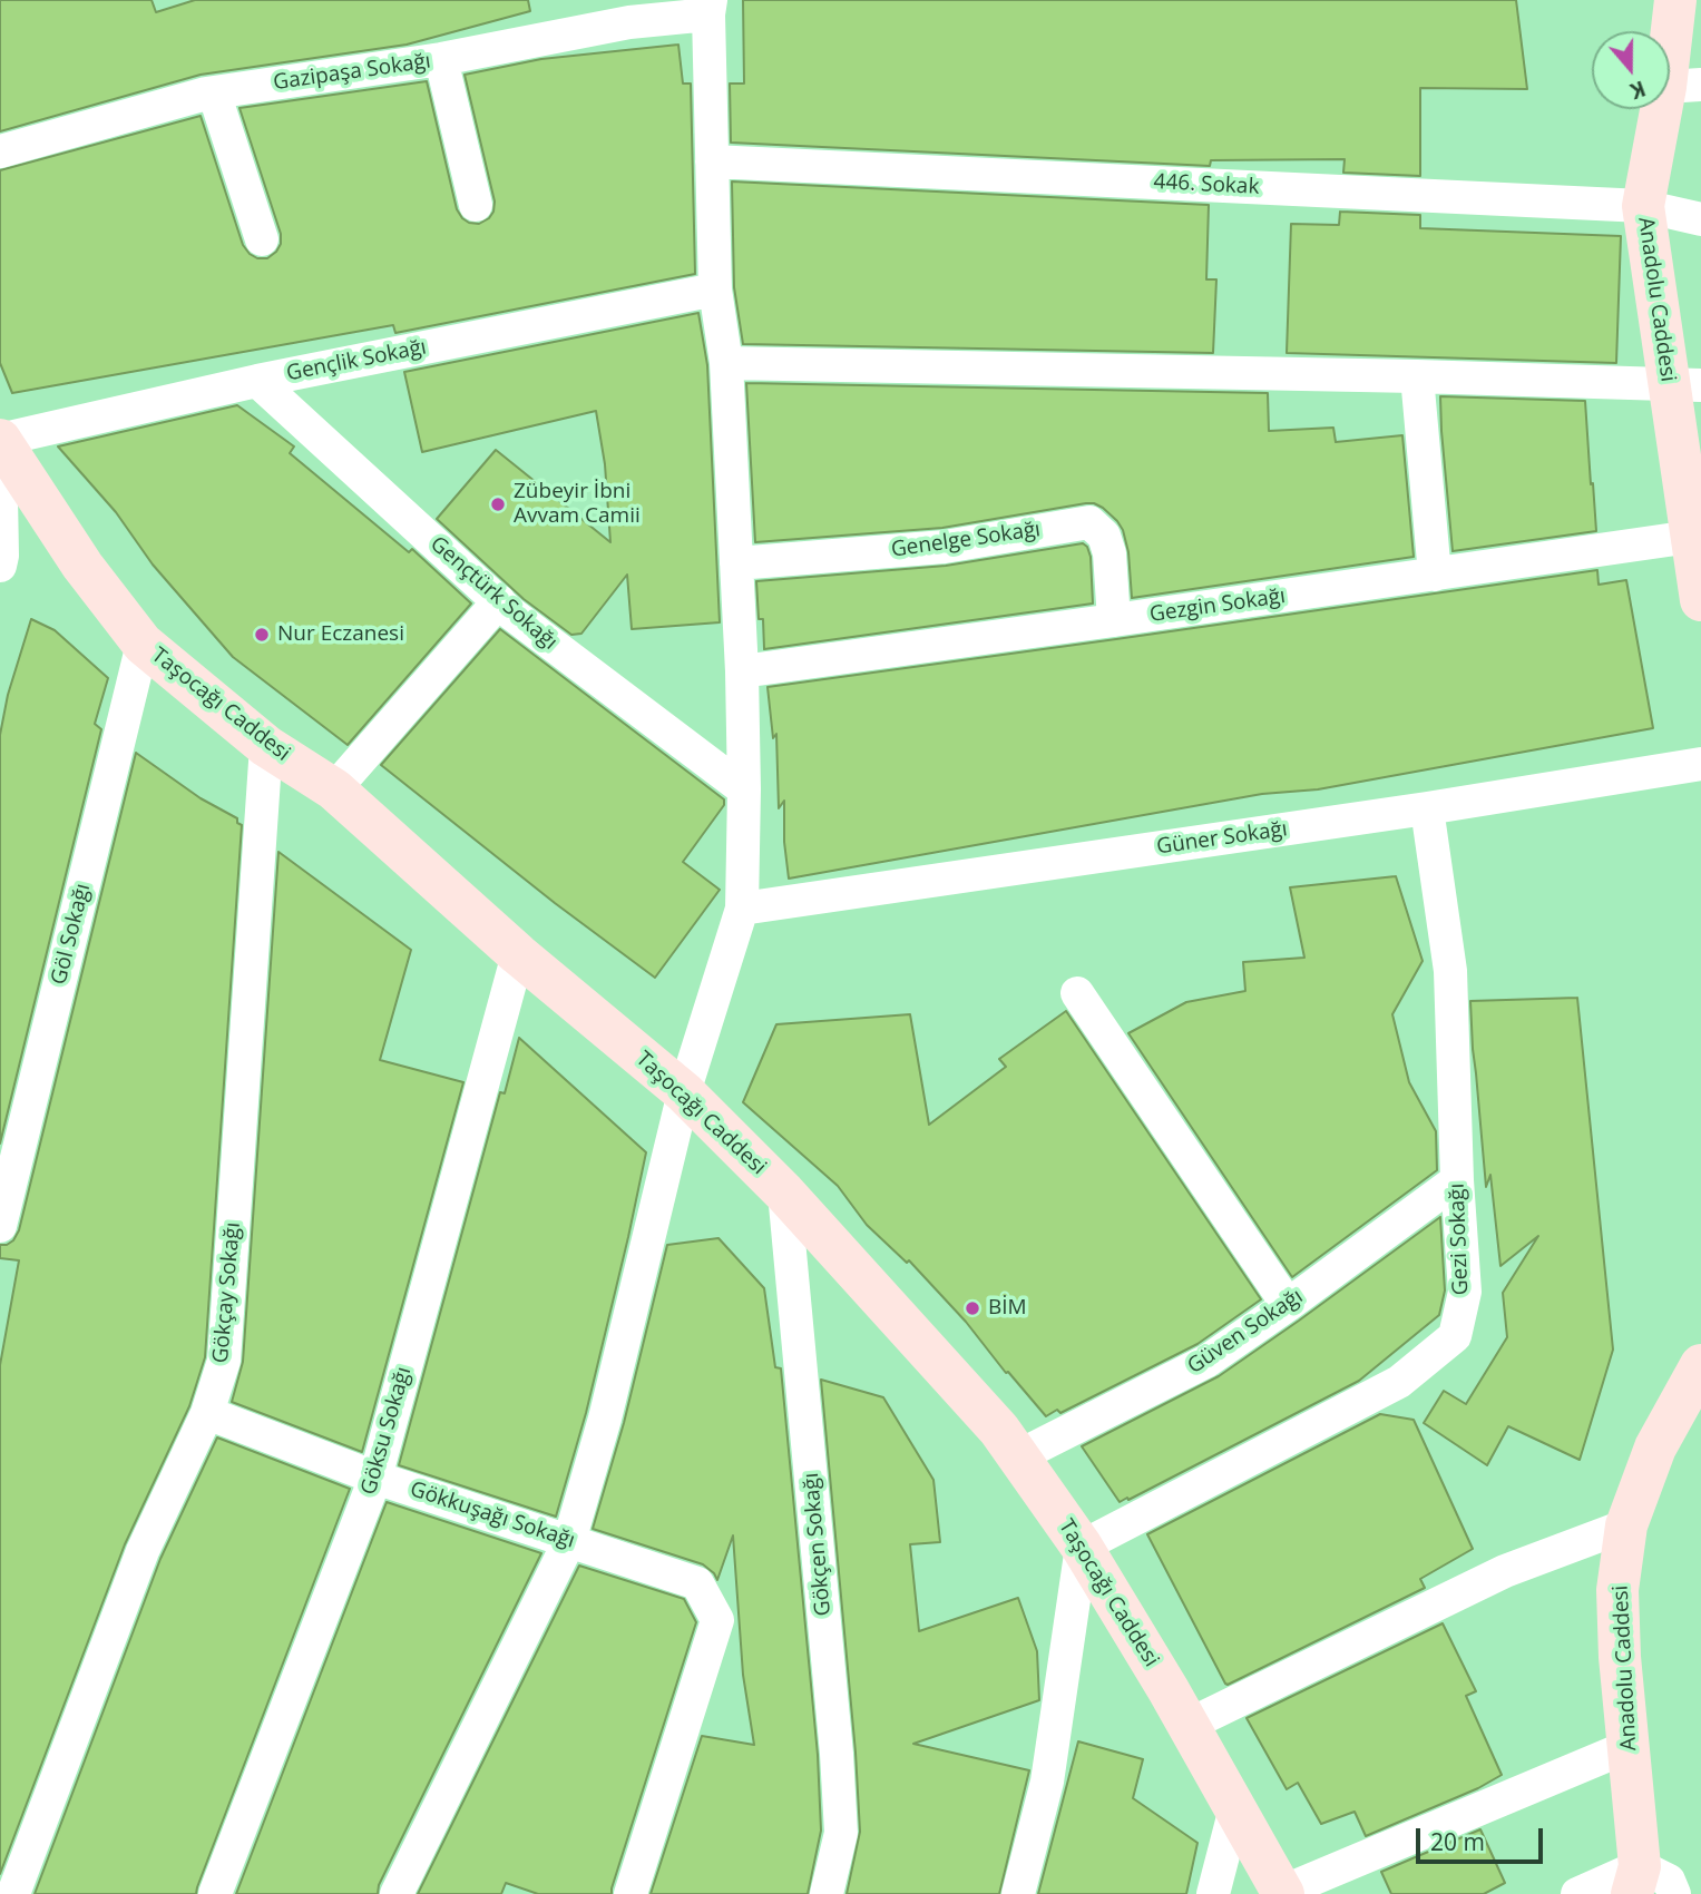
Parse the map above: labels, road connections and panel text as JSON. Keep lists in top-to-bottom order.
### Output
{
  "streets": {
    "main road": ["Anadolu Caddesi", "Taşocağı Caddesi"],
    "street": [
      "Gazipaşa Sokağı",
      "446. Sokak",
      "Gençlik Sokağı",
      "Genelge Sokağı",
      "Gençtürk Sokağı",
      "Gezgin Sokağı",
      "Güner Sokağı",
      "Göl Sokağı",
      "Gezi Sokağı",
      "Gökçay Sokağı",
      "Güven Sokağı",
      "Göksu Sokağı",
      "Gökkuşağı Sokağı",
      "Gökçen Sokağı"
    ]
  },
  "crossings": [
    ["446. Sokak", "Anadolu Caddesi"],
    ["Anadolu Caddesi", "Gezgin Sokağı"],
    ["Gençlik Sokağı", "Gençtürk Sokağı"],
    ["Gençlik Sokağı", "Taşocağı Caddesi"],
    ["Genelge Sokağı", "Gezgin Sokağı"],
    ["Taşocağı Caddesi", "Göl Sokağı"],
    ["Taşocağı Caddesi", "Gezi Sokağı"],
    ["Taşocağı Caddesi", "Gökçay Sokağı"],
    ["Taşocağı Caddesi", "Güven Sokağı"],
    ["Taşocağı Caddesi", "Göksu Sokağı"],
    ["Taşocağı Caddesi", "Gökçen Sokağı"],
    ["Güner Sokağı", "Gezi Sokağı"],
    ["Gezi Sokağı", "Güven Sokağı"],
    ["Gökçay Sokağı", "Gökkuşağı Sokağı"],
    ["Göksu Sokağı", "Gökkuşağı Sokağı"]
  ],
  "places": ["Zübeyir İbni Avvam Camii", "Nur Eczanesi", "BİM"],
  "scale_bar": "20 m",
  "north": "bottom"
}
